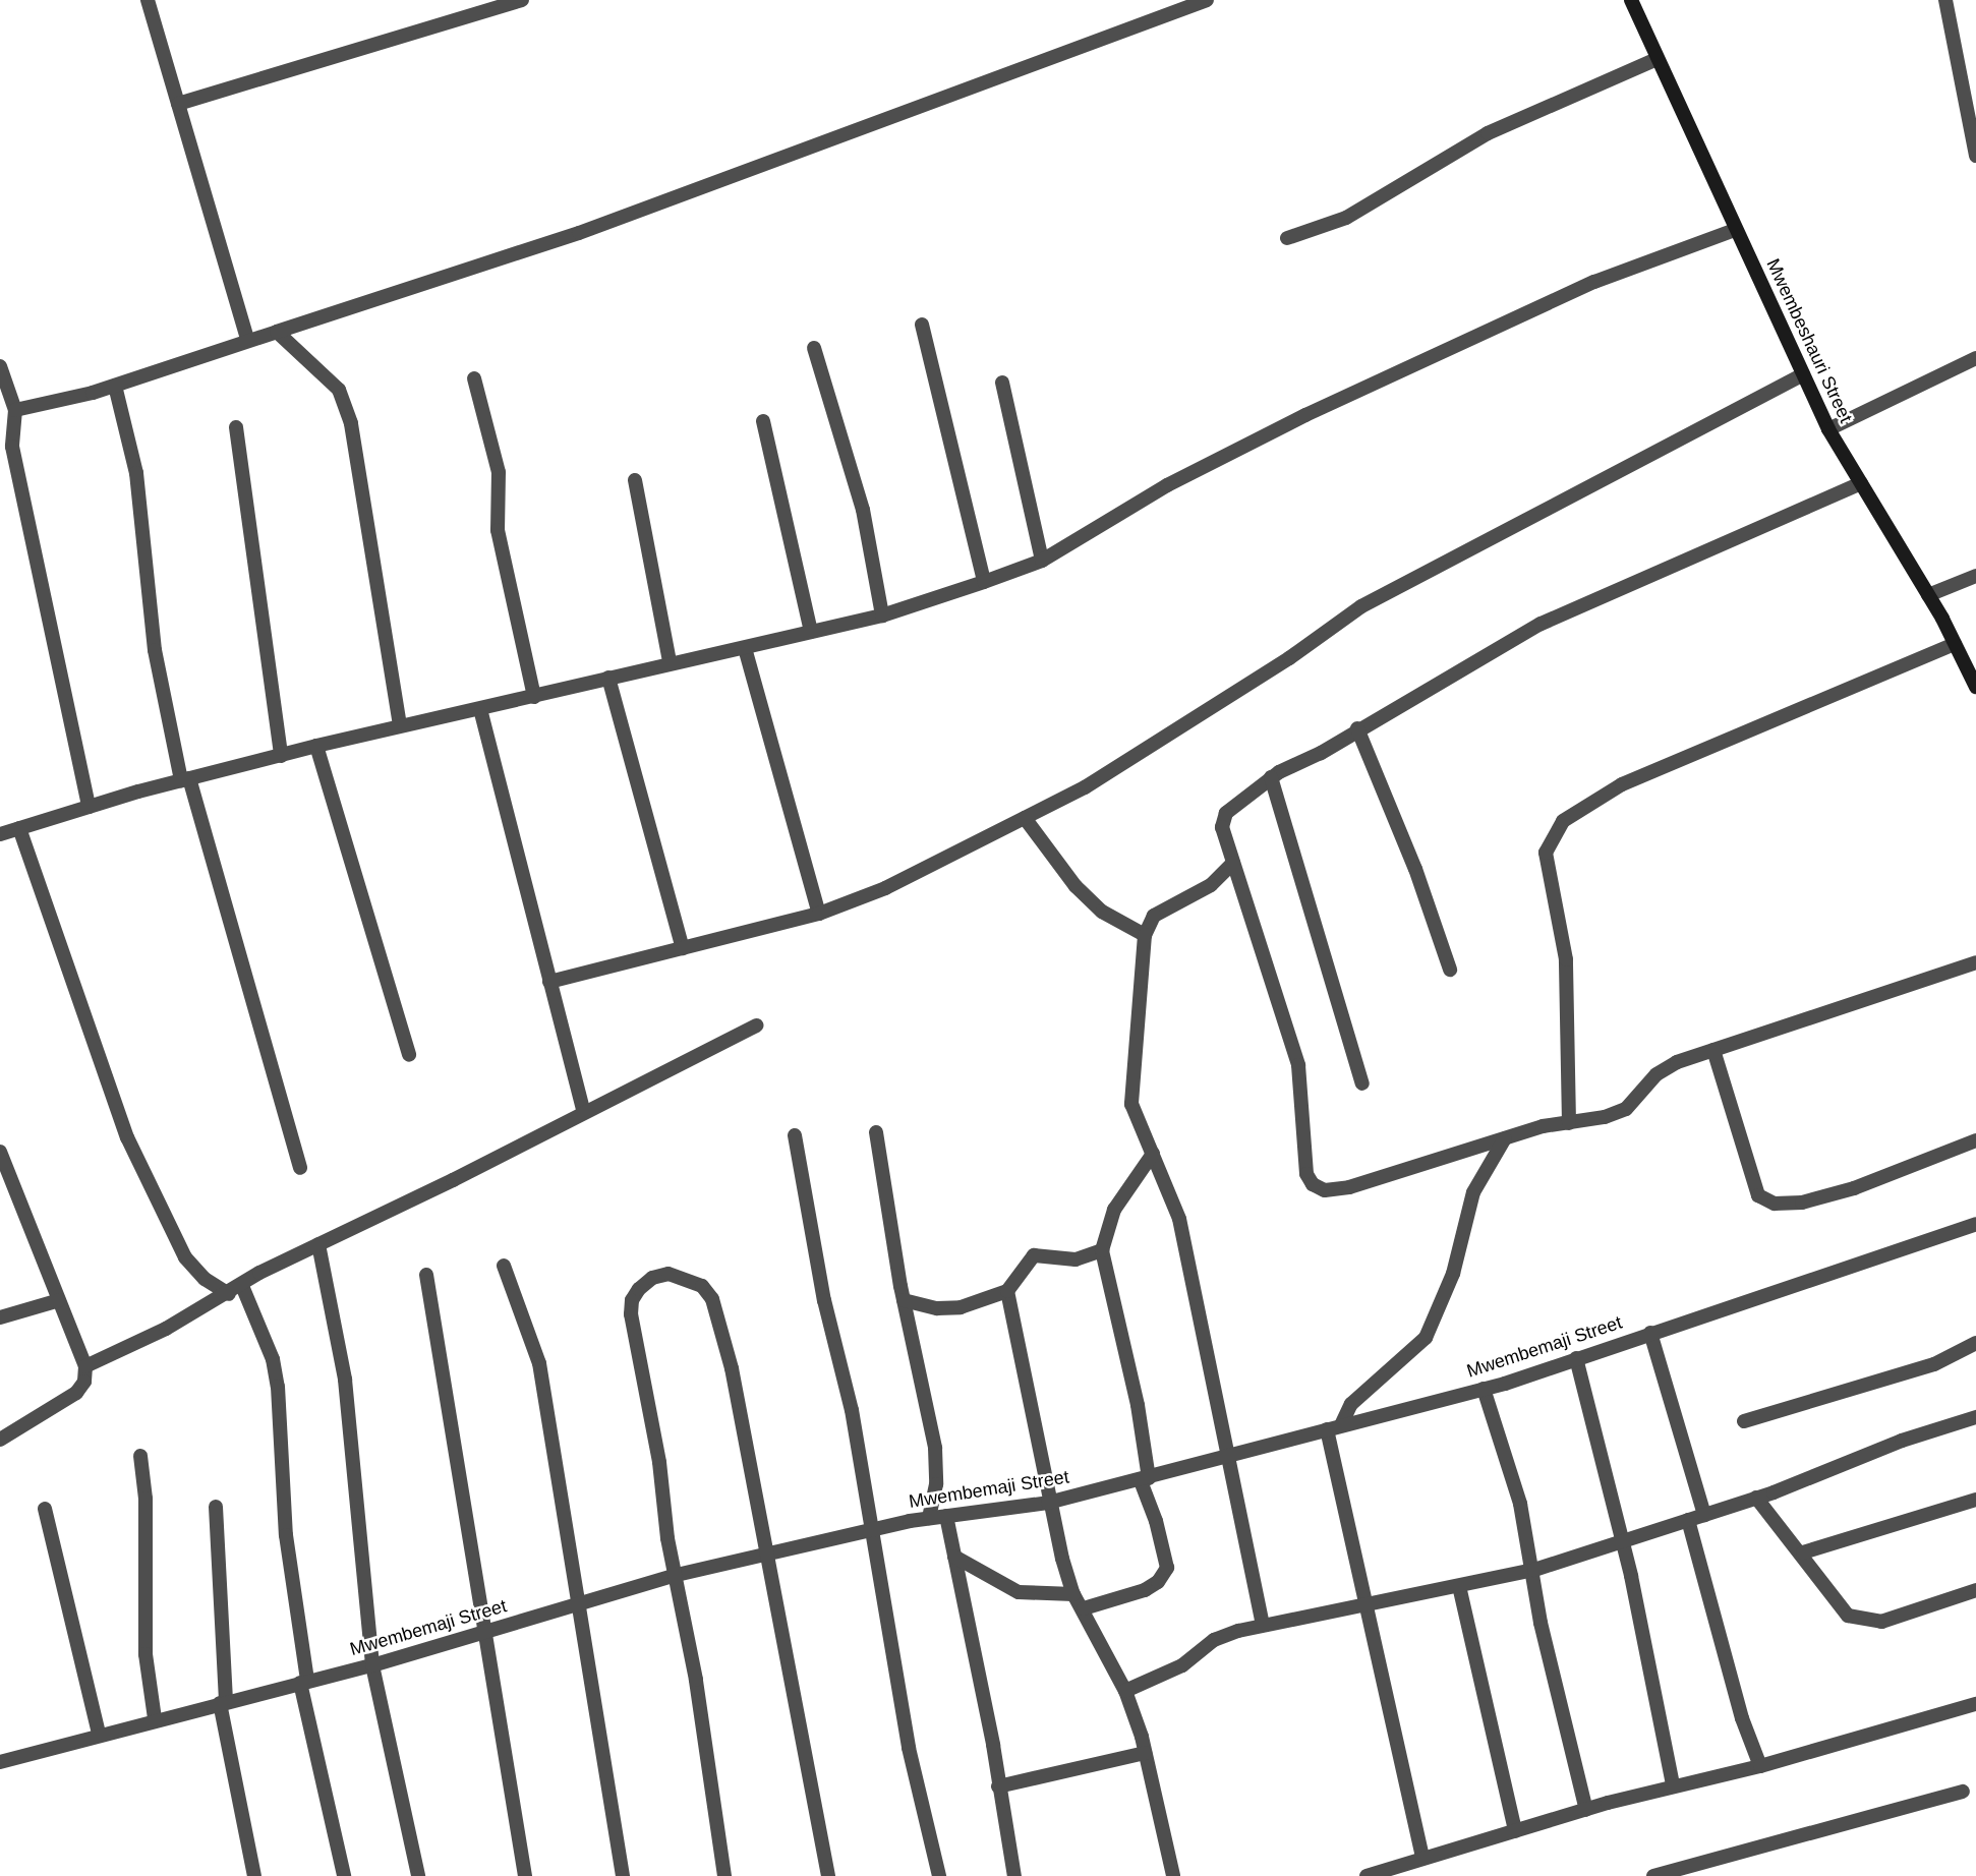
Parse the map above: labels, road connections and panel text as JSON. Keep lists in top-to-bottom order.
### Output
{
  "streets": {
    "street": ["Mwembeshauri Street", "Mwembemaji Street"]
  }
}
